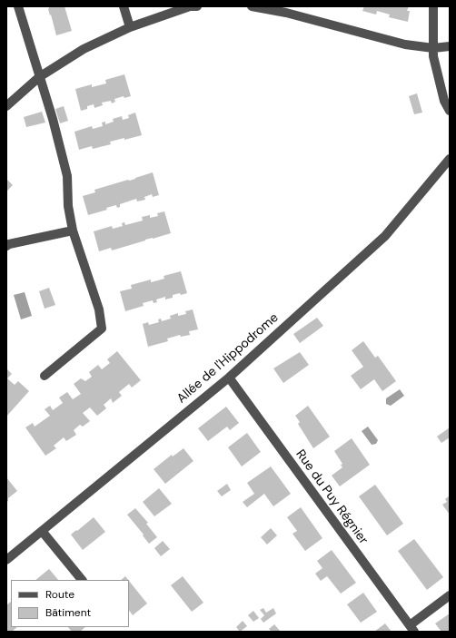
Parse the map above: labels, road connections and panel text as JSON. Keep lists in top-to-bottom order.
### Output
{
  "streets": {
    "street": ["Allée de l'Hippodrome", "Rue du Puy Régnier"]
  },
  "crossings": [
    ["Allée de l'Hippodrome", "Rue du Puy Régnier"]
  ],
  "legend": ["Route", "Bâtiment"]
}
